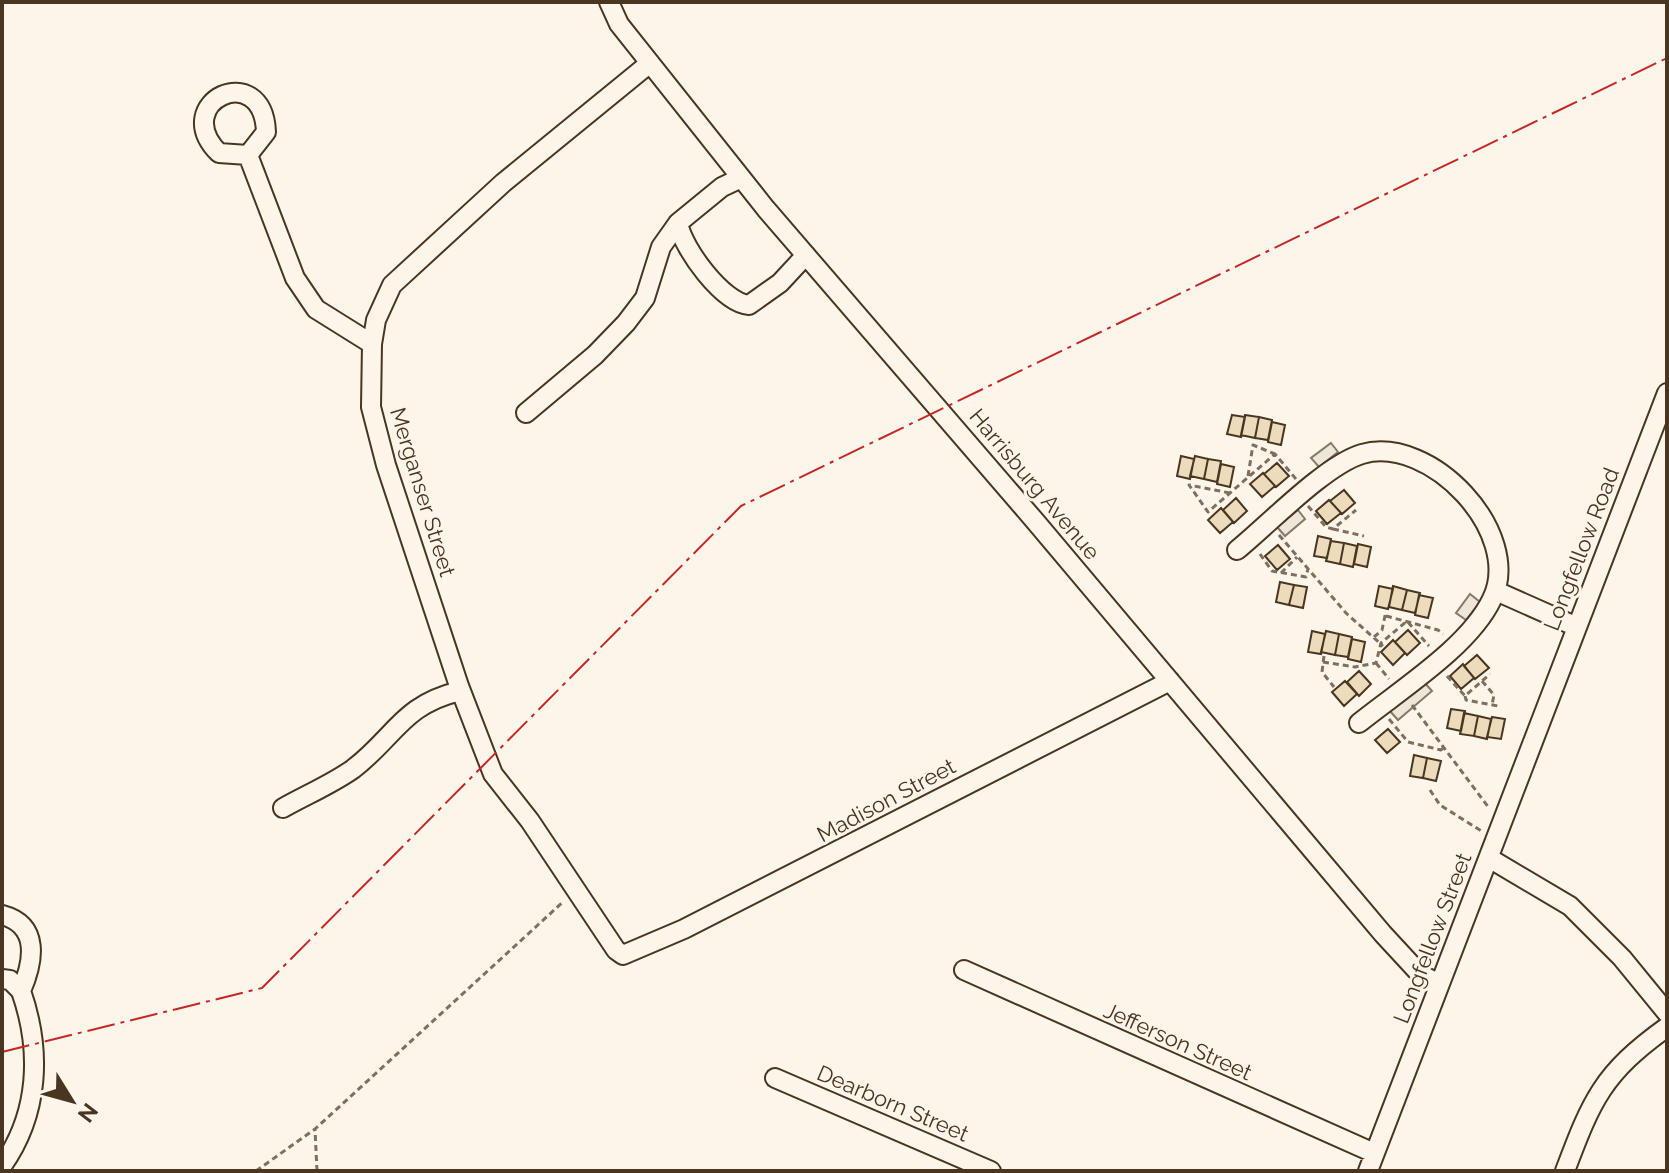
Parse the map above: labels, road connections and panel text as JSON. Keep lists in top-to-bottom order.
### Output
{
  "streets": {
    "street": [
      "Harrisburg Avenue",
      "Merganser Street",
      "Longfellow Road",
      "Madison Street",
      "Longfellow Street",
      "Jefferson Street",
      "Dearborn Street"
    ]
  },
  "crossings": [
    ["Harrisburg Avenue", "Merganser Street"],
    ["Harrisburg Avenue", "Madison Street"],
    ["Harrisburg Avenue", "Longfellow Street"],
    ["Merganser Street", "Madison Street"],
    ["Longfellow Road", "Longfellow Street"],
    ["Longfellow Street", "Jefferson Street"]
  ],
  "north": "bottom right"
}
